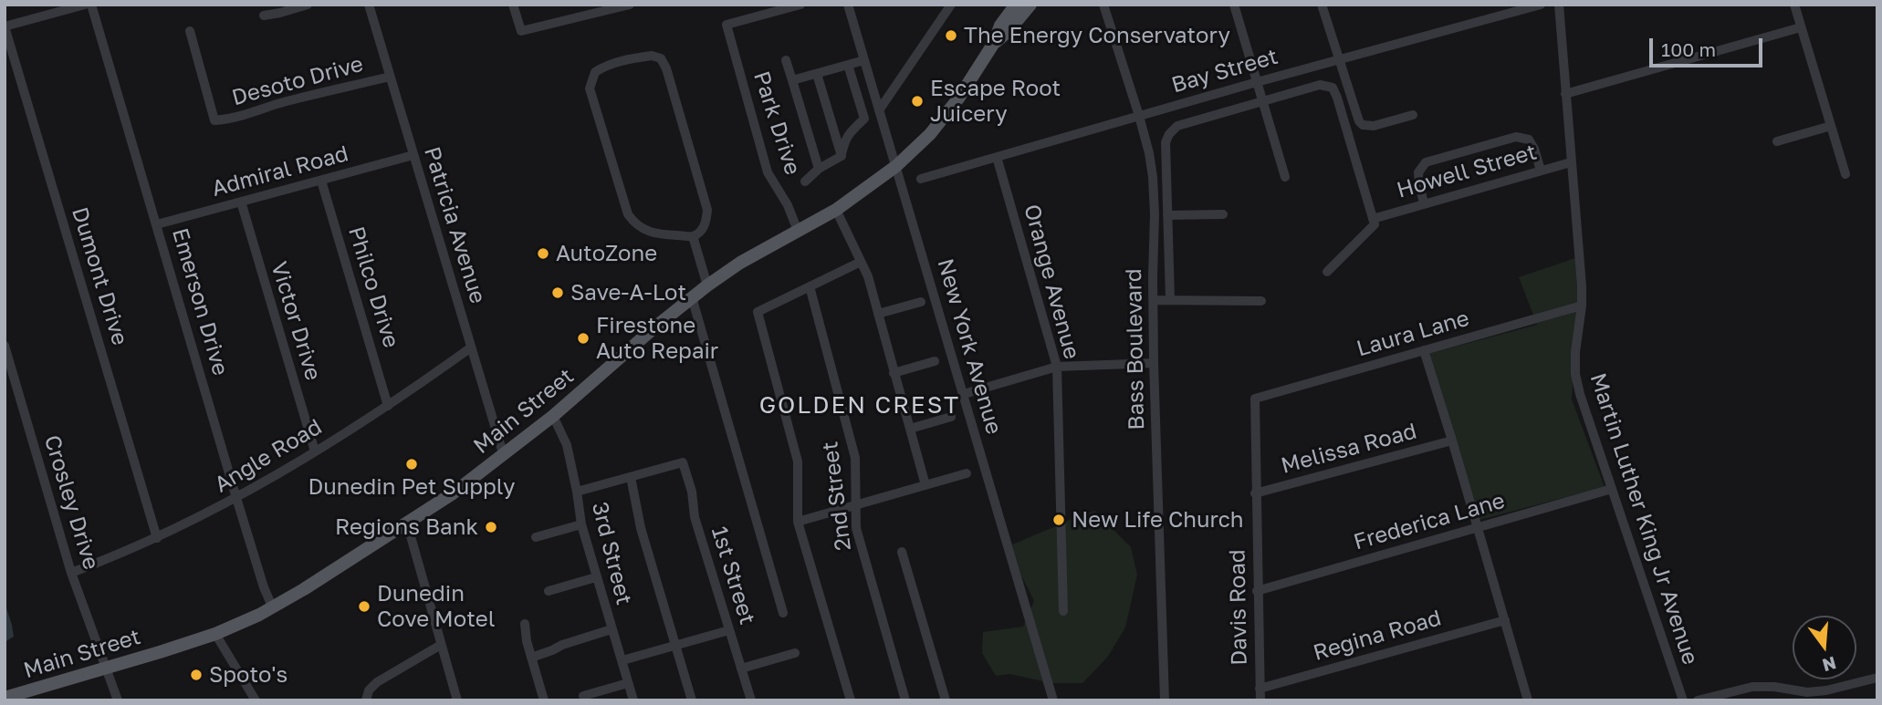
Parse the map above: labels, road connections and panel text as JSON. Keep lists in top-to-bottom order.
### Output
{
  "streets": {
    "main road": ["Main Street"],
    "street": [
      "Bay Street",
      "Desoto Drive",
      "Park Drive",
      "Admiral Road",
      "Howell Street",
      "Patricia Avenue",
      "Dumont Drive",
      "Orange Avenue",
      "Philco Drive",
      "Emerson Drive",
      "Victor Drive",
      "Laura Lane",
      "New York Avenue",
      "Bass Boulevard",
      "Melissa Road",
      "Angle Road",
      "2nd Street",
      "Crosley Drive",
      "Martin Luther King Jr Avenue",
      "Frederica Lane",
      "3rd Street",
      "1st Street",
      "Davis Road",
      "Regina Road"
    ]
  },
  "crossings": [
    ["Bay Street", "Orange Avenue"],
    ["Bay Street", "Bass Boulevard"],
    ["Desoto Drive", "Patricia Avenue"],
    ["Park Drive", "Main Street"],
    ["Admiral Road", "Patricia Avenue"],
    ["Admiral Road", "Philco Drive"],
    ["Admiral Road", "Emerson Drive"],
    ["Admiral Road", "Victor Drive"],
    ["Howell Street", "Martin Luther King Jr Avenue"],
    ["Patricia Avenue", "Main Street"],
    ["Patricia Avenue", "Angle Road"],
    ["Dumont Drive", "Angle Road"],
    ["Philco Drive", "Angle Road"],
    ["Emerson Drive", "Main Street"],
    ["Emerson Drive", "Angle Road"],
    ["Victor Drive", "Angle Road"],
    ["Laura Lane", "Martin Luther King Jr Avenue"],
    ["Laura Lane", "Davis Road"],
    ["New York Avenue", "Main Street"],
    ["Main Street", "Crosley Drive"],
    ["Main Street", "3rd Street"],
    ["Melissa Road", "Davis Road"],
    ["Angle Road", "Crosley Drive"],
    ["Martin Luther King Jr Avenue", "Frederica Lane"],
    ["Frederica Lane", "Davis Road"],
    ["Davis Road", "Regina Road"]
  ],
  "districts": ["GOLDEN CREST"],
  "places": [
    "The Energy Conservatory",
    "Escape Root Juicery",
    "AutoZone",
    "Save-A-Lot",
    "Firestone Auto Repair",
    "Dunedin Pet Supply",
    "New Life Church",
    "Regions Bank",
    "Dunedin Cove Motel",
    "Spoto's"
  ],
  "scale_bar": "100 m",
  "north": "bottom"
}
